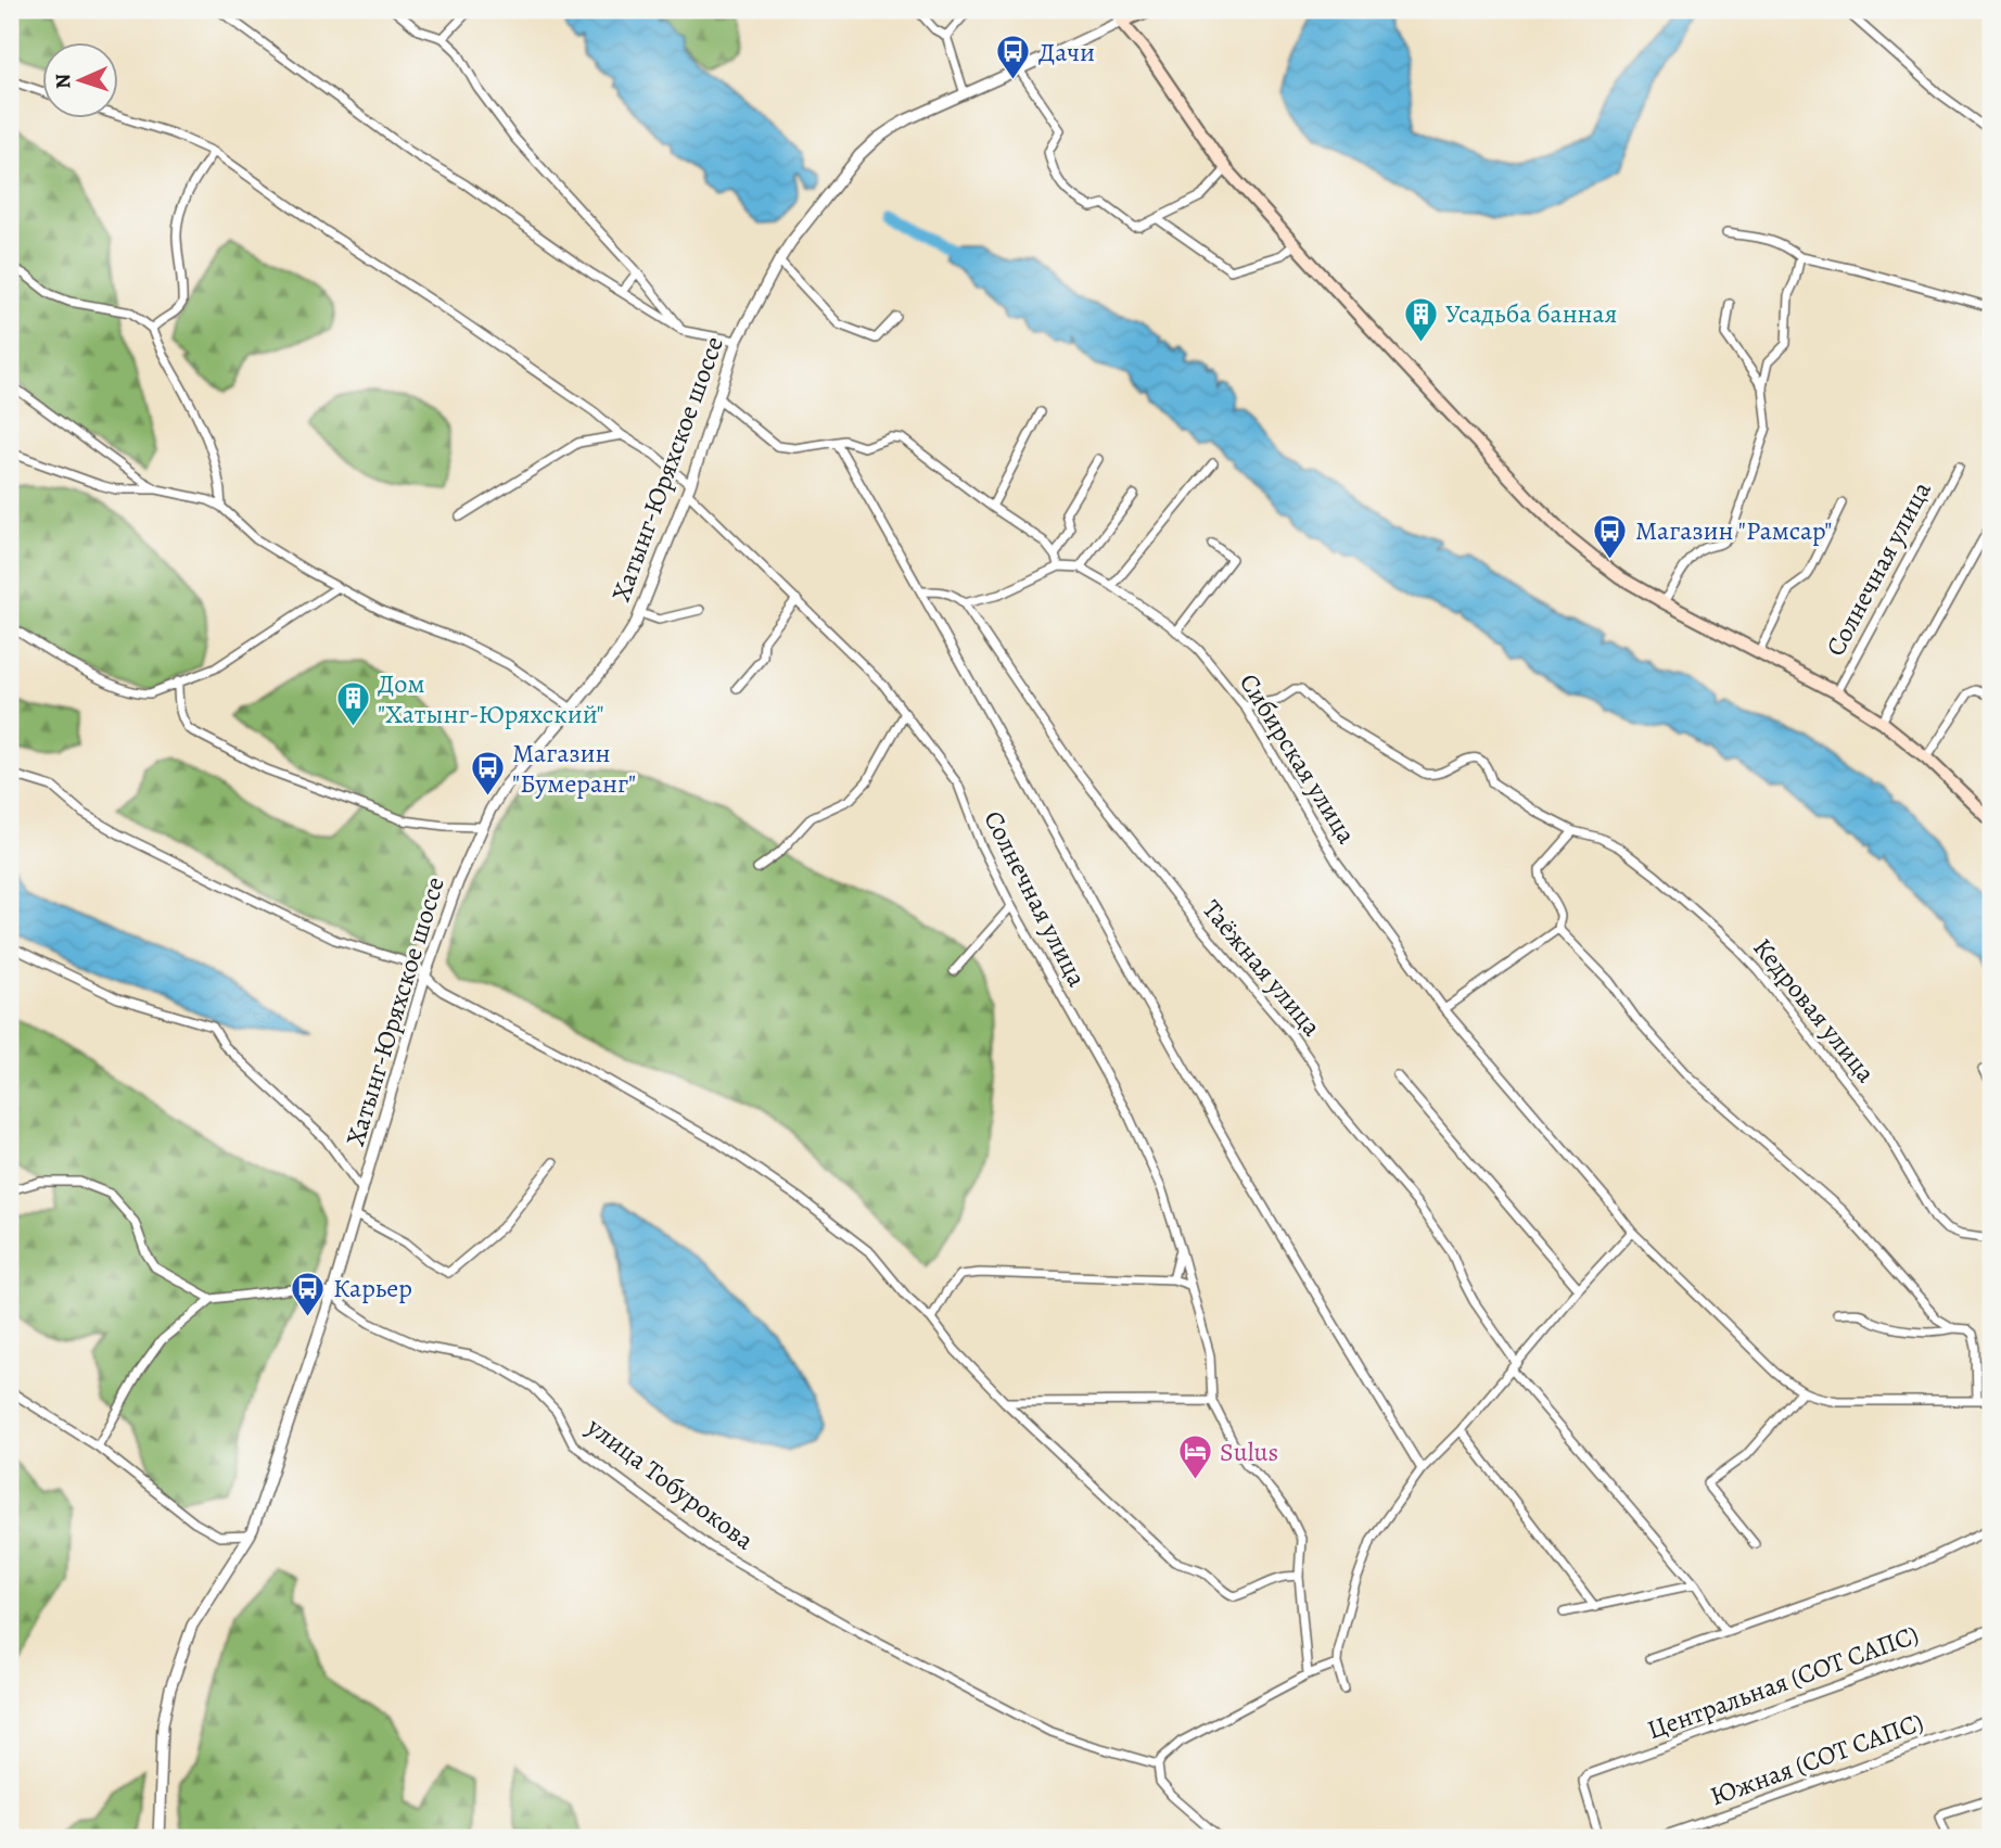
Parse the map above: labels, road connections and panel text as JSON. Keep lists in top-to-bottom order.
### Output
{
  "streets": {
    "main road": ["Хатынг-Юряхское шоссе"],
    "street": [
      "Солнечная улица",
      "Сибирская улица",
      "Таёжная улица",
      "Кедровая улица",
      "улица Тобурокова",
      "Центральная (СОТ САПС)",
      "Южная (СОТ САПС)"
    ]
  },
  "crossings": [
    ["Хатынг-Юряхское шоссе", "Солнечная улица"],
    ["Хатынг-Юряхское шоссе", "улица Тобурокова"],
    ["Сибирская улица", "Кедровая улица"]
  ],
  "places": {
    "bus stop": [
      "Дачи",
      "Магазин \"Рамсар\"",
      "Магазин \"Бумеранг\"",
      "Карьер"
    ],
    "building": ["Усадьба банная", "Дом \"Хатынг-Юряхский\""],
    "hotel": ["Sulus"]
  },
  "north": "left"
}
